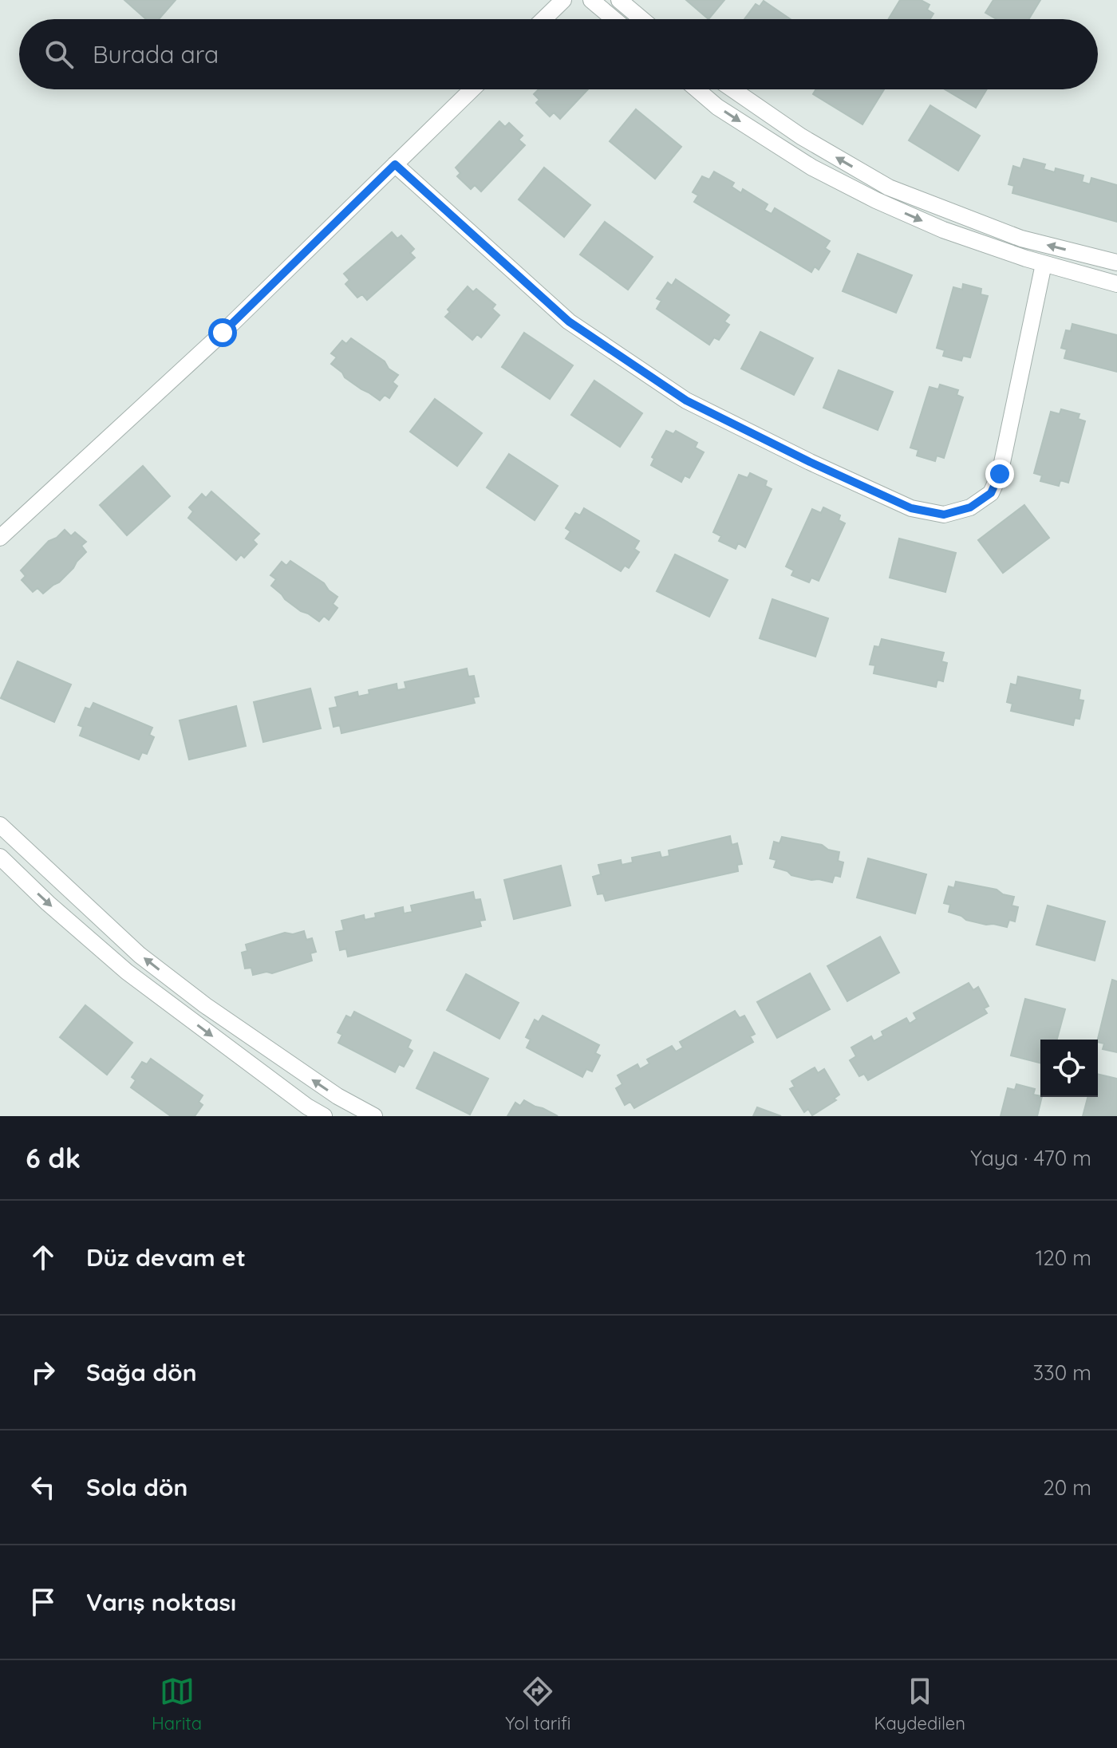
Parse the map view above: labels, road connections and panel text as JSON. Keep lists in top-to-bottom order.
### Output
{
  "page": {
    "search": "Burada ara",
    "heading": ["6 dk", "Yaya · 470 m"],
    "list": [
      ["Düz devam et", "120 m"],
      ["Sağa dön", "330 m"],
      ["Sola dön", "20 m"],
      "Varış noktası"
    ],
    "nav": ["Harita", "Yol tarifi", "Kaydedilen"]
  }
}
